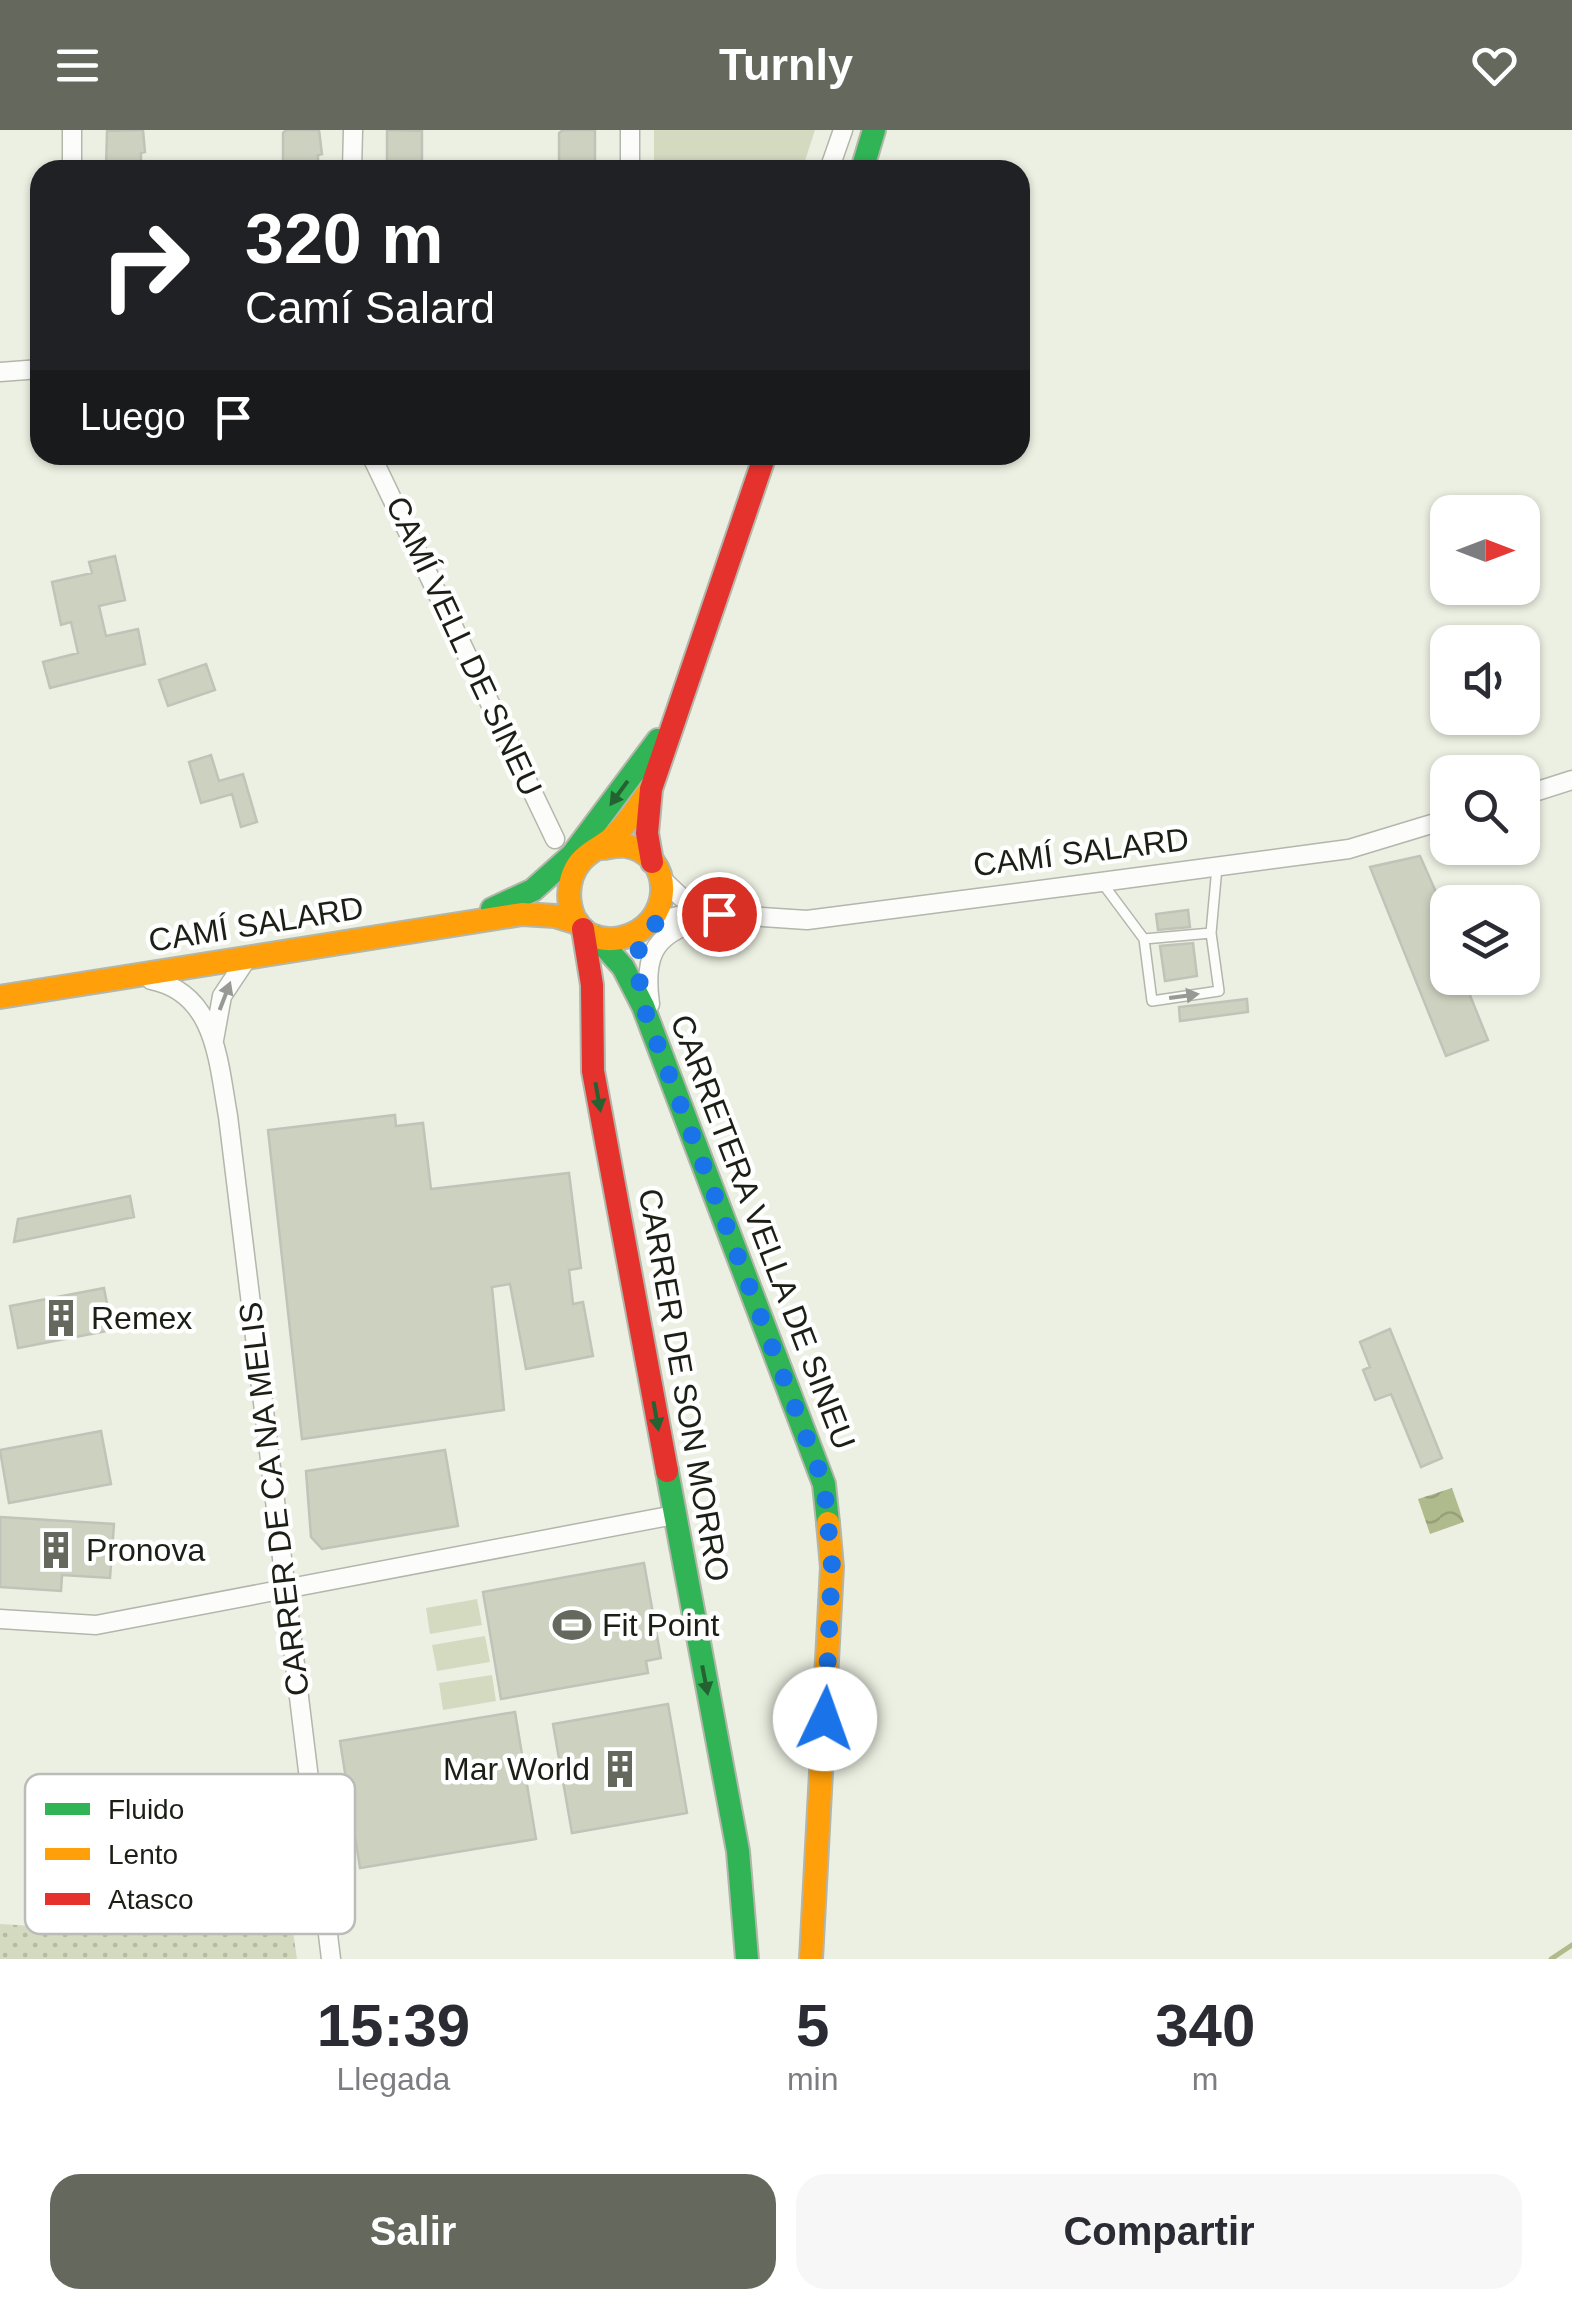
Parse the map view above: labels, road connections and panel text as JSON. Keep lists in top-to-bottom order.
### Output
{
  "streets": {
    "main road": ["CAMÍ SALARD", "CARRETERA VELLA DE SINEU", "CARRER DE SON MORRO"],
    "street": ["CAMÍ VELL DE SINEU", "CARRER DE CA NA MELIS"]
  },
  "crossings": [
    ["CAMÍ SALARD", "CARRETERA VELLA DE SINEU"],
    ["CAMÍ SALARD", "CARRER DE SON MORRO"],
    ["CAMÍ SALARD", "CARRER DE CA NA MELIS"],
    ["CARRETERA VELLA DE SINEU", "CARRER DE SON MORRO"]
  ],
  "one_way": ["CARRER DE SON MORRO"],
  "places": {
    "building": ["Remex", "Pronova", "Mar World"],
    "sports": ["Fit Point"]
  },
  "legend": ["Fluido", "Lento", "Atasco"],
  "north": "right",
  "page": {
    "header": "Turnly",
    "turn": ["320 m", "Camí Salard"],
    "then": "Luego",
    "eta": [
      "15:39",
      "Llegada",
      "5",
      "min",
      "340",
      "m"
    ],
    "buttons": ["Salir", "Compartir"]
  }
}
